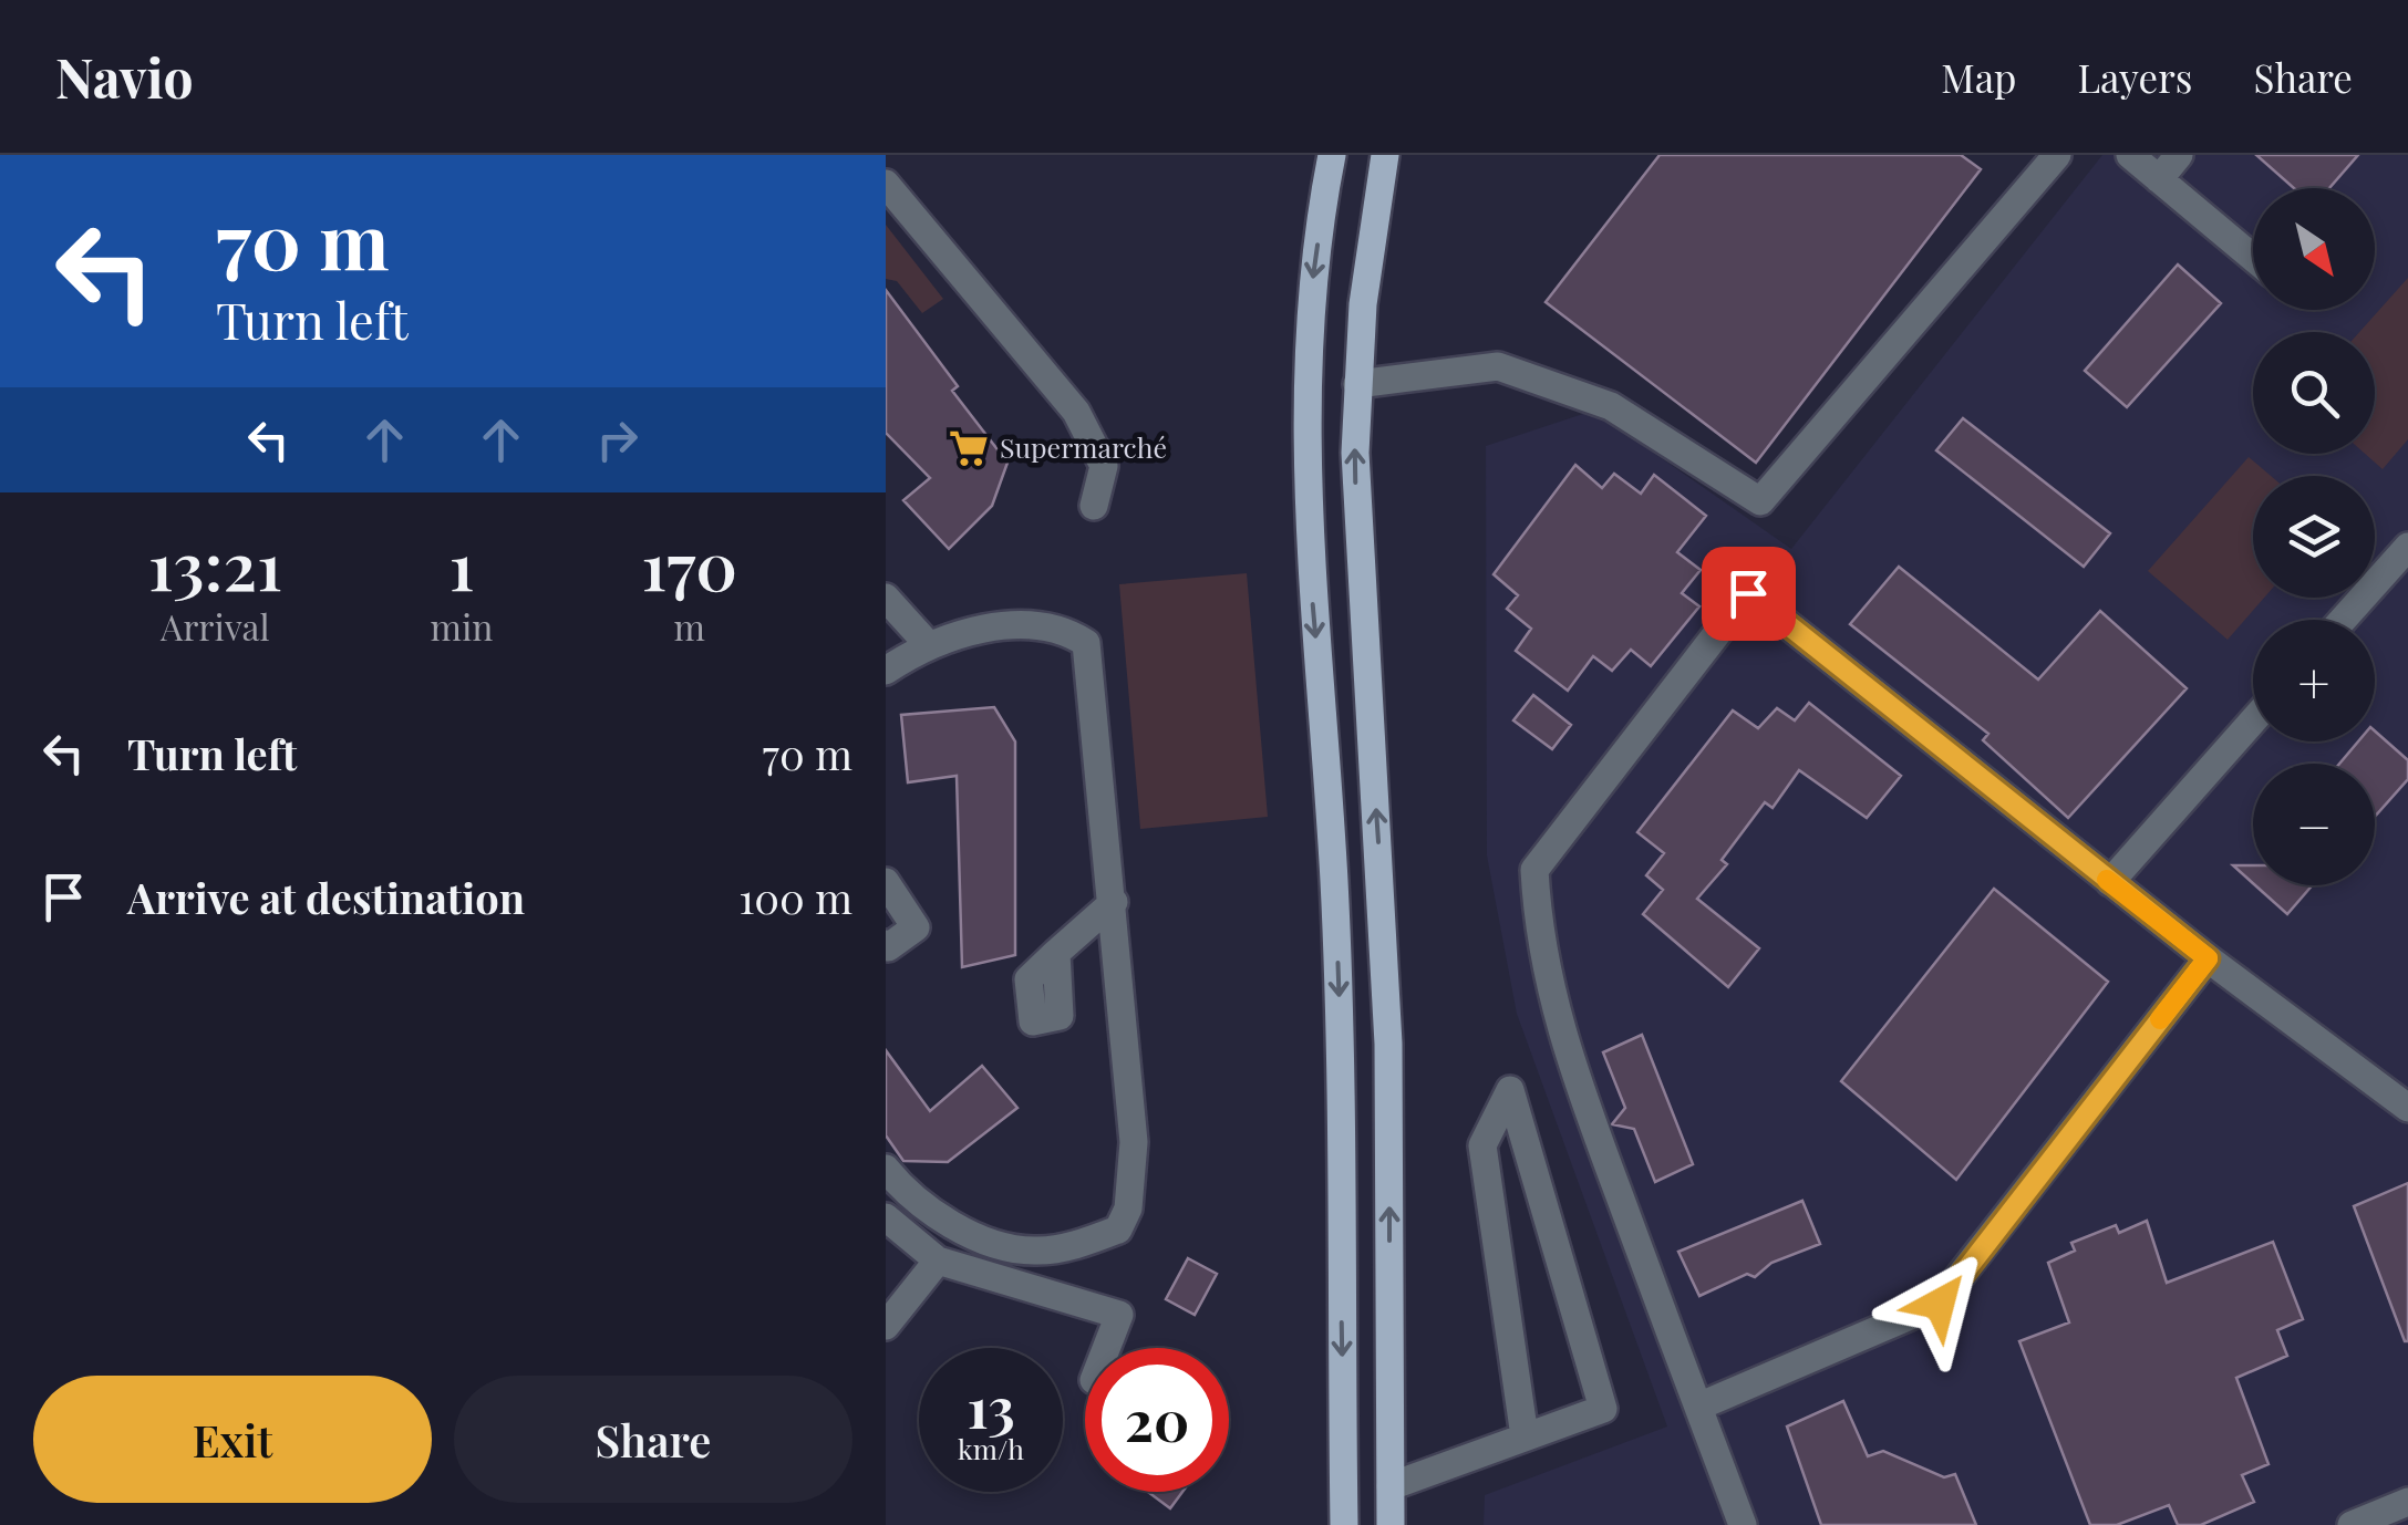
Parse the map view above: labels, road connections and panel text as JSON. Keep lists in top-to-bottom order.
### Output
{
  "places": {
    "supermarket": ["Supermarché"]
  },
  "north": "bottom right",
  "page": {
    "header": "Navio",
    "nav": ["Map", "Layers", "Share"],
    "turn": ["70 m", "Turn left"],
    "map_buttons": ["+", "−"],
    "eta": [
      "13:21",
      "Arrival",
      "1",
      "min",
      "170",
      "m"
    ],
    "list": [
      {
        "name": "Turn left",
        "value": "70 m"
      },
      {
        "name": "Arrive at destination",
        "value": "100 m"
      }
    ],
    "speed": "13 km/h",
    "limit": "20",
    "buttons": ["Exit", "Share"]
  }
}
